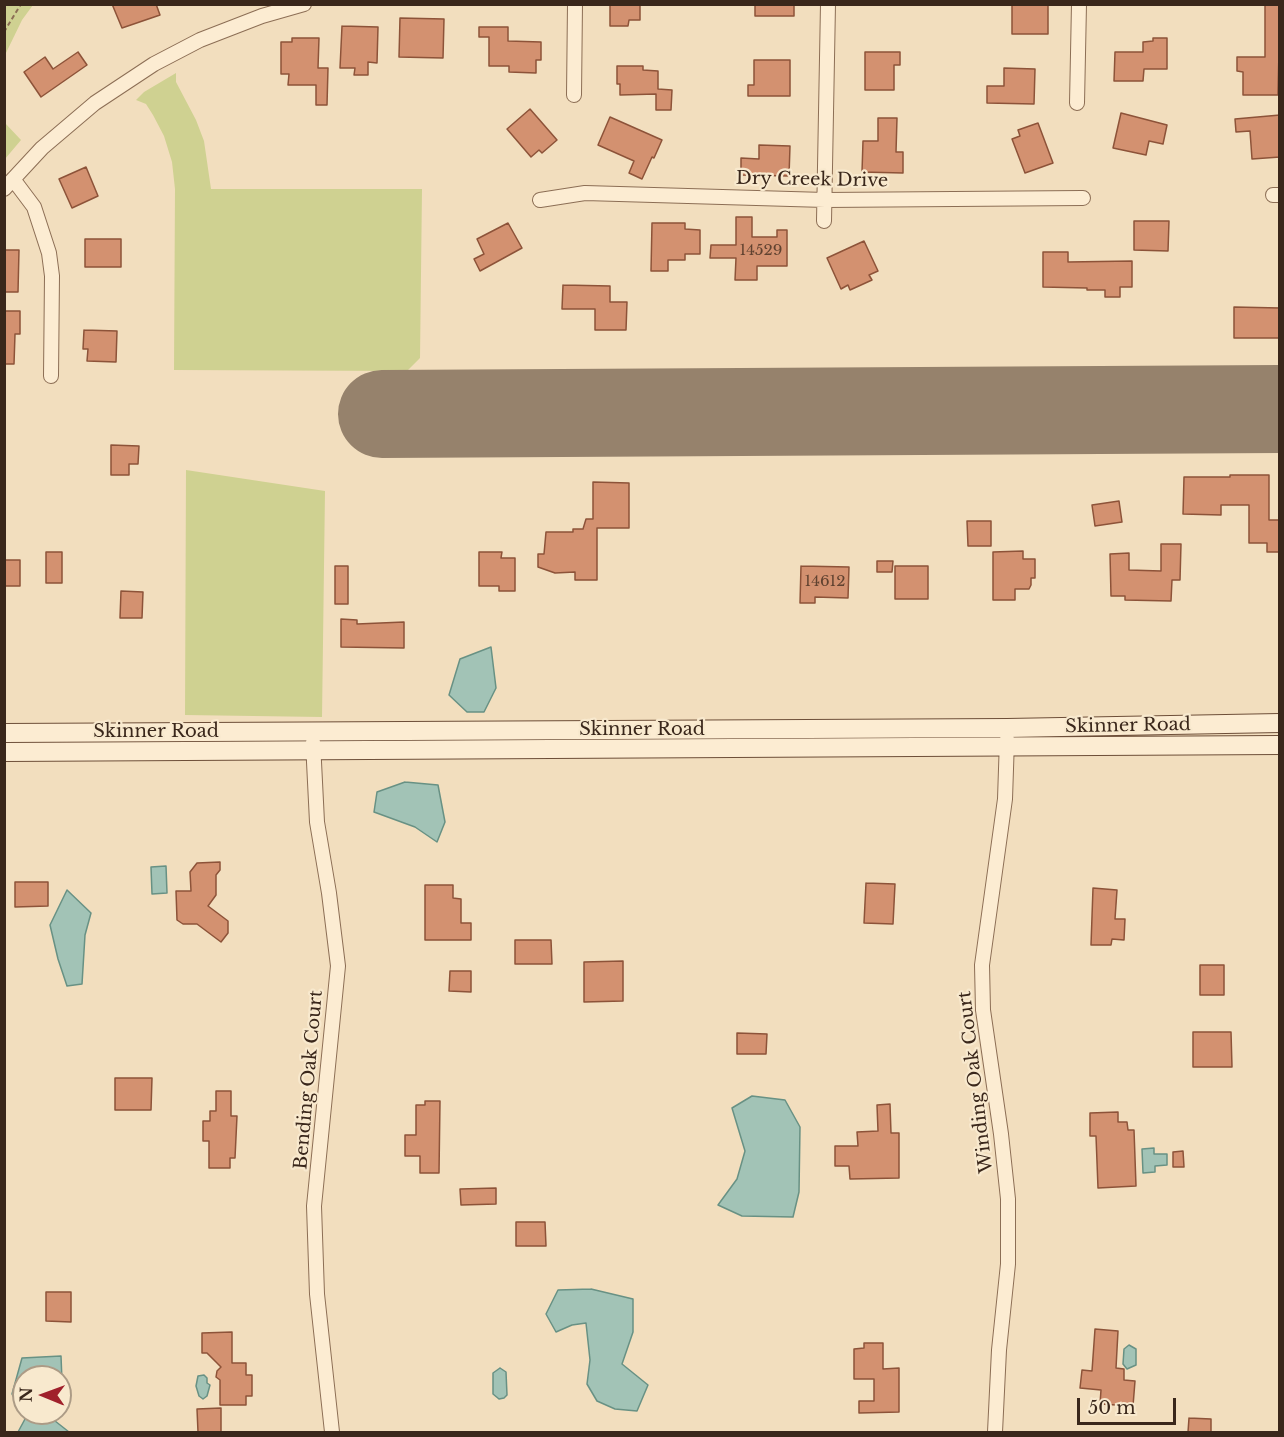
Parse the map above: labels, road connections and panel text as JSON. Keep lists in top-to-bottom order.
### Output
{
  "streets": {
    "street": [
      "Dry Creek Drive",
      "Skinner Road",
      "Bending Oak Court",
      "Winding Oak Court"
    ]
  },
  "crossings": [
    ["Skinner Road", "Bending Oak Court"],
    ["Skinner Road", "Winding Oak Court"]
  ],
  "house_numbers": ["14529", "14612"],
  "scale_bar": "50 m",
  "north": "left"
}
